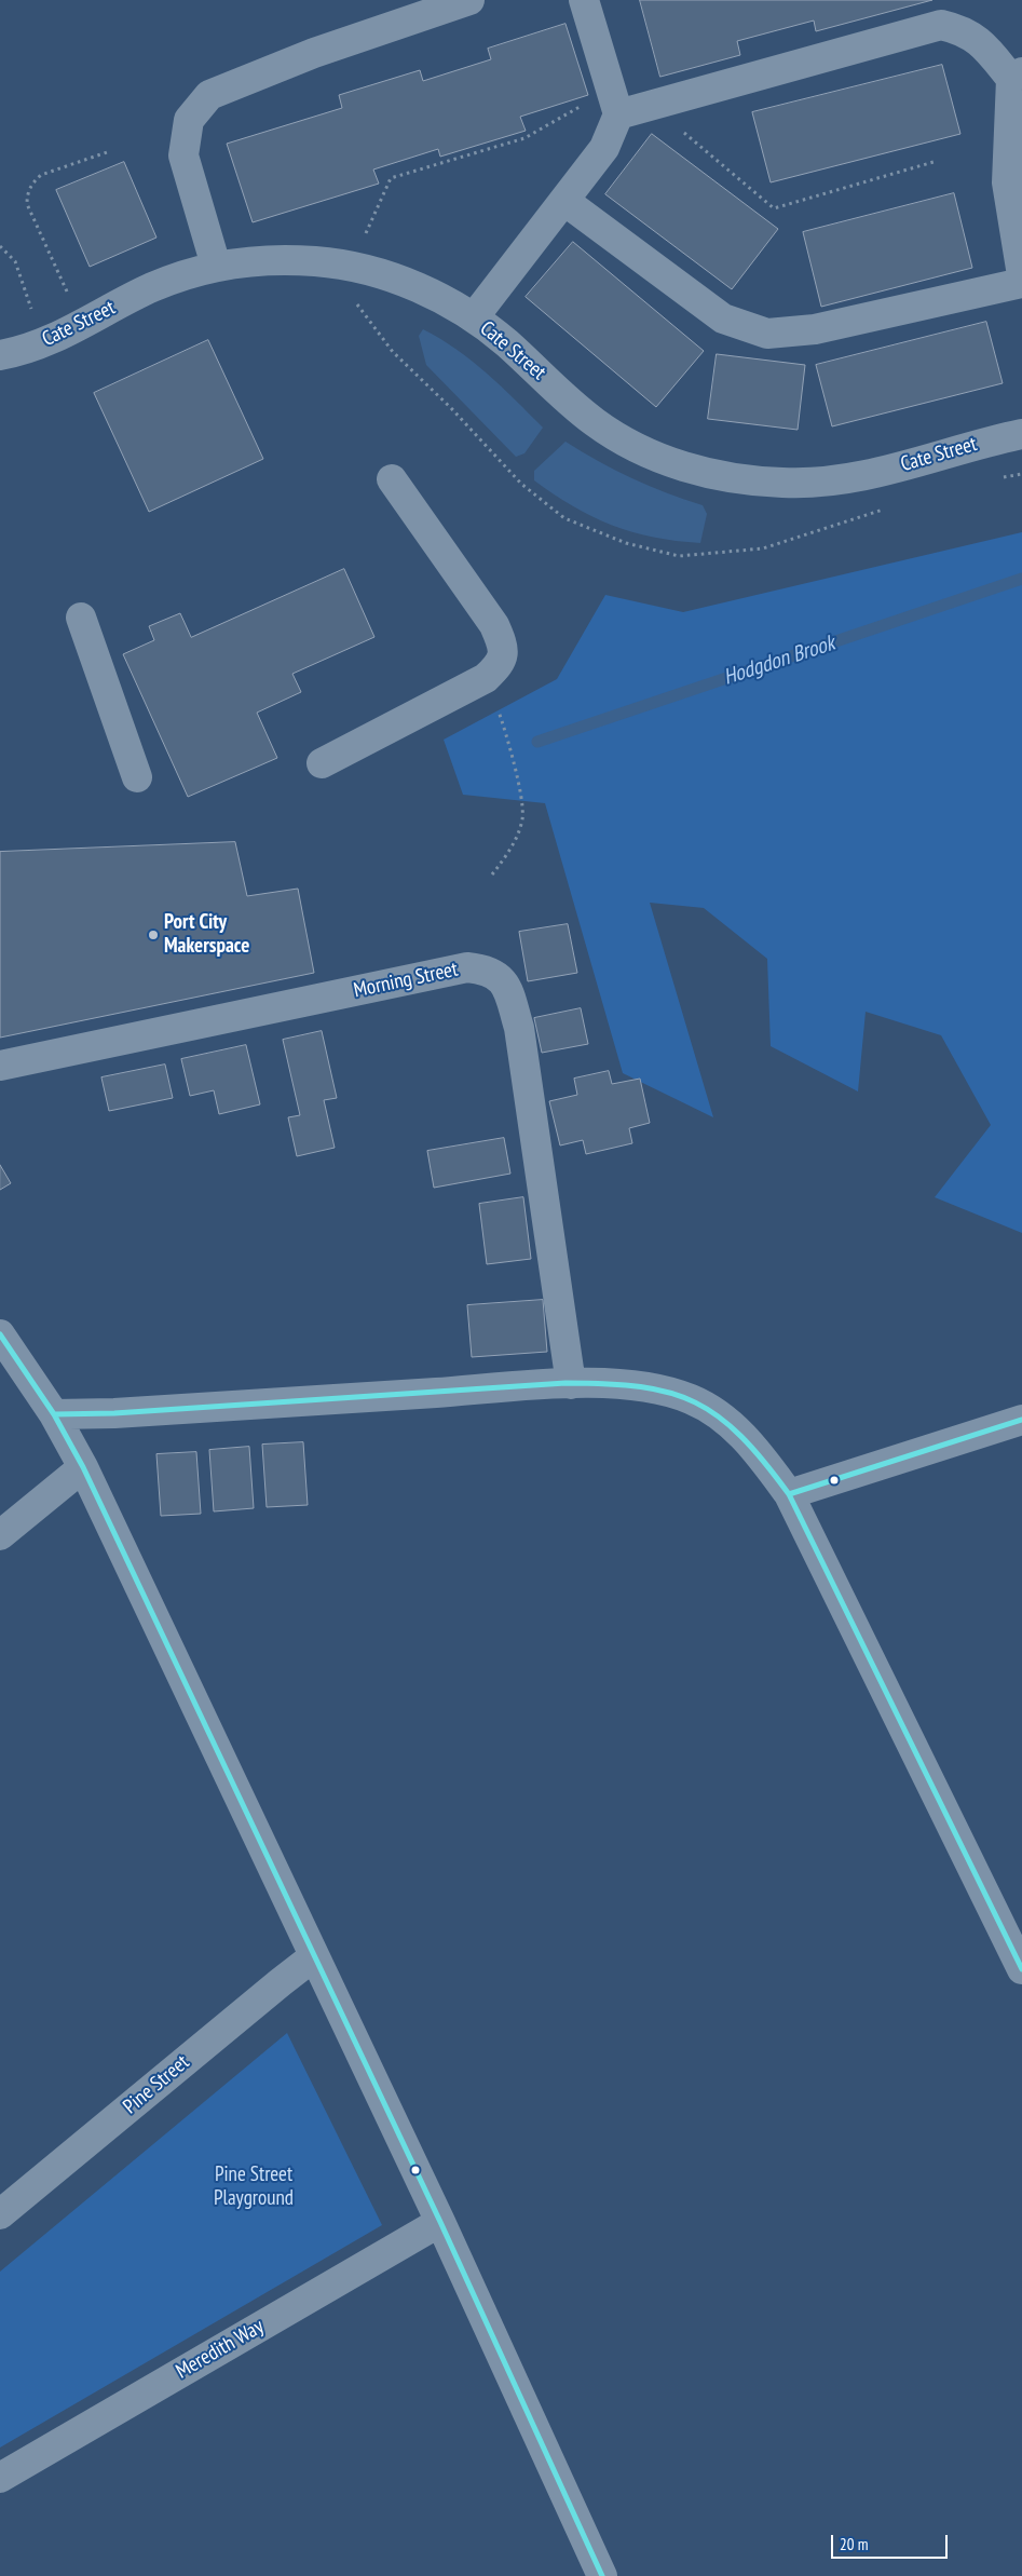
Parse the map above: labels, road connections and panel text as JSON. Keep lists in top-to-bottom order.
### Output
{
  "streets": {
    "street": [
      "Cate Street",
      "Morning Street",
      "Pine Street",
      "Meredith Way"
    ]
  },
  "water": ["Hodgdon Brook"],
  "parks": ["Pine Street Playground"],
  "places": ["Port City Makerspace"],
  "scale_bar": "20 m"
}
